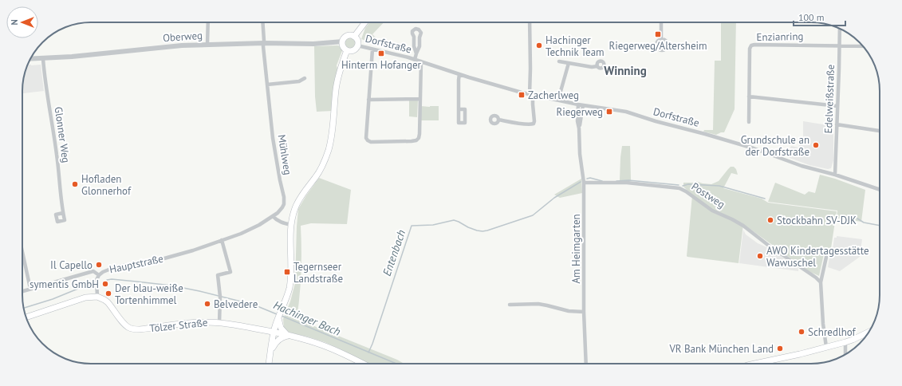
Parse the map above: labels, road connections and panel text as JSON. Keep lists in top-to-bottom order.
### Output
{
  "streets": {
    "main road": ["Tölzer Straße"],
    "street": [
      "Oberweg",
      "Enzianring",
      "Dorfstraße",
      "Edelweißstraße",
      "Glonner Weg",
      "Mühlweg",
      "Postweg",
      "Am Heimgarten",
      "Hauptstraße"
    ]
  },
  "crossings": [
    ["Oberweg", "Dorfstraße"],
    ["Oberweg", "Glonner Weg"],
    ["Oberweg", "Mühlweg"],
    ["Enzianring", "Edelweißstraße"],
    ["Dorfstraße", "Edelweißstraße"],
    ["Dorfstraße", "Am Heimgarten"],
    ["Mühlweg", "Hauptstraße"],
    ["Postweg", "Am Heimgarten"],
    ["Hauptstraße", "Tölzer Straße"]
  ],
  "districts": ["Winning"],
  "water": ["Entenbach", "Hachinger Bach"],
  "places": {
    "transit": [
      "Riegerweg/Altersheim",
      "Hinterm Hofanger",
      "Zacherlweg",
      "Riegerweg",
      "Tegernseer Landstraße"
    ],
    "other": [
      "Hachinger Technik Team",
      "Grundschule an der Dorfstraße",
      "Hofladen Glonnerhof",
      "Stockbahn SV-DJK",
      "AWO Kindertagesstätte Wawuschel",
      "Il Capello",
      "symentis GmbH",
      "Der blau-weiße Tortenhimmel",
      "Belvedere",
      "Schredlhof",
      "VR Bank München Land"
    ]
  },
  "scale_bar": "100 m",
  "north": "left"
}
